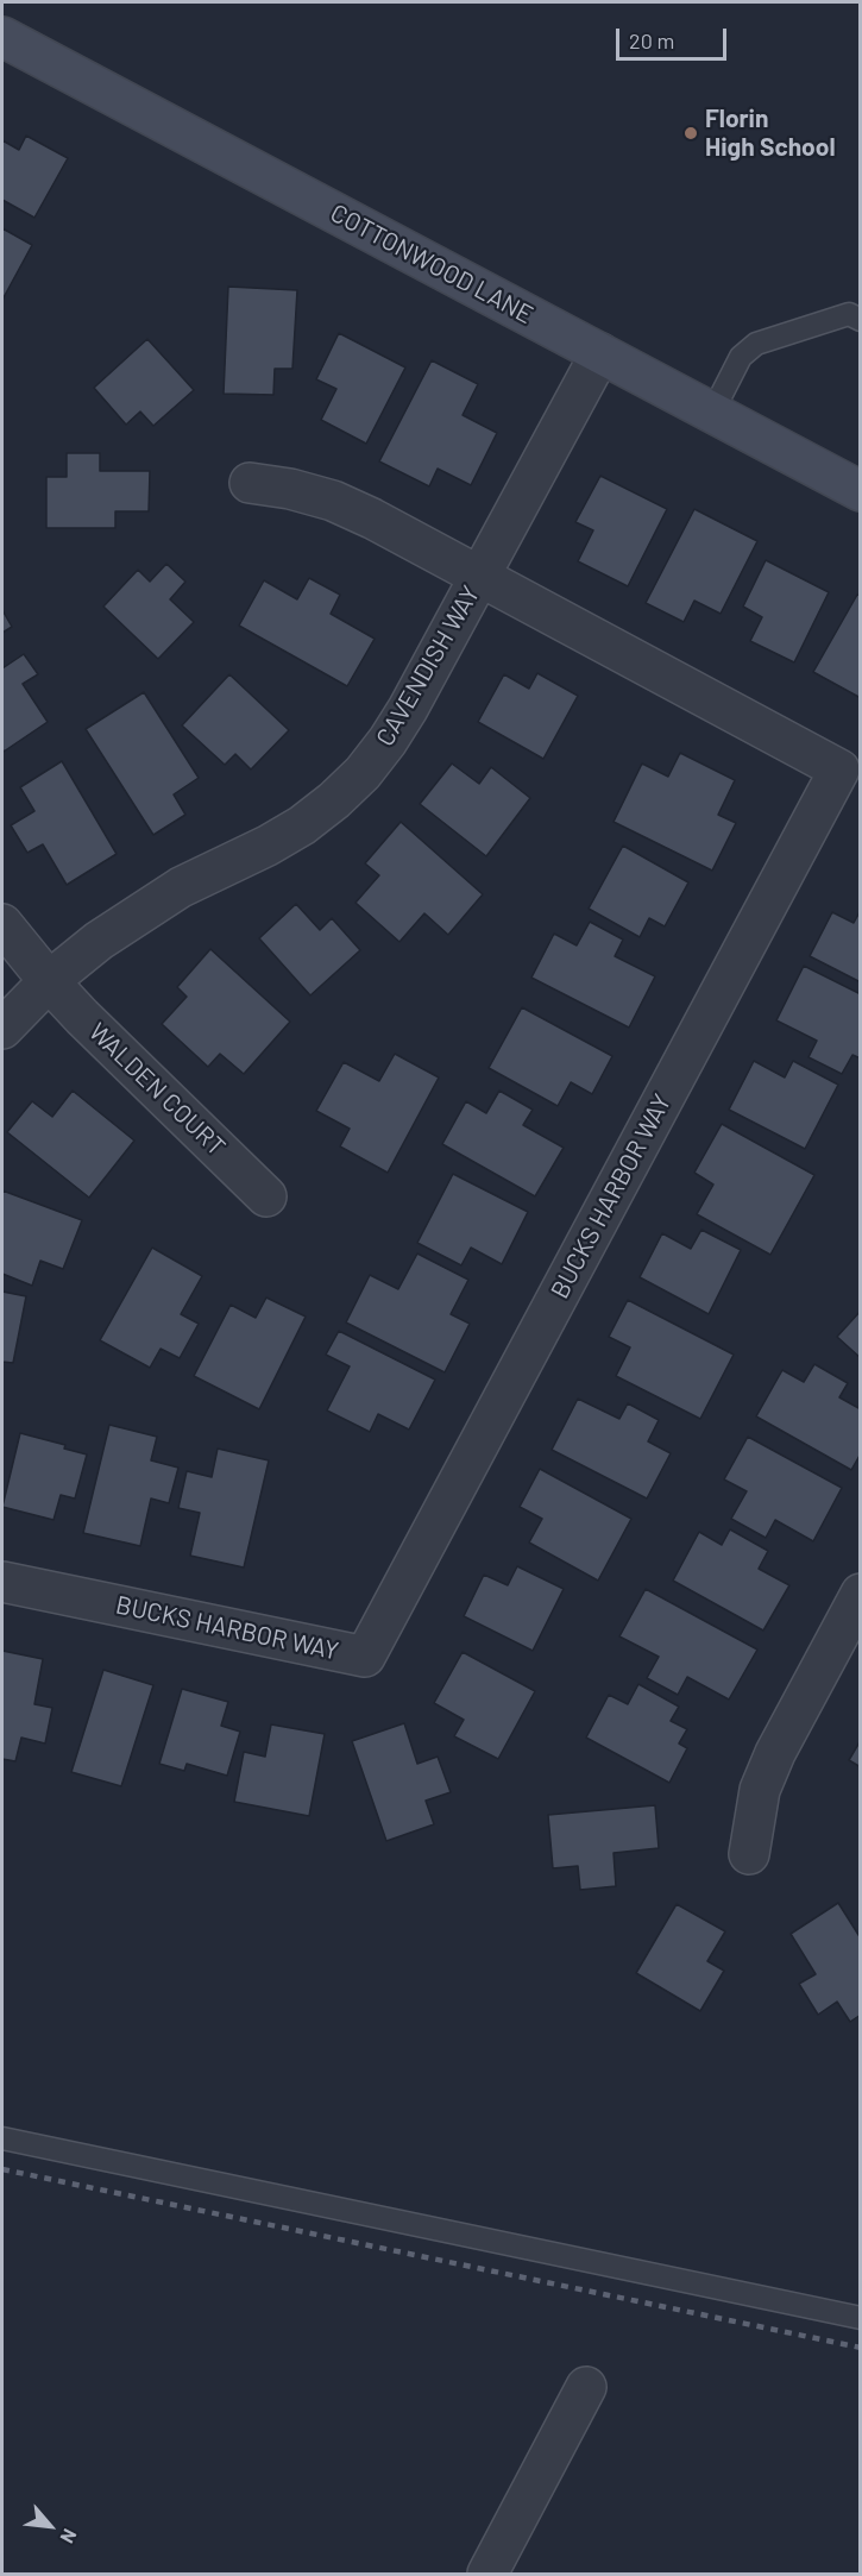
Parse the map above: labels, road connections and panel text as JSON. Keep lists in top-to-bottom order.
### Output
{
  "streets": {
    "street": [
      "COTTONWOOD LANE",
      "CAVENDISH WAY",
      "WALDEN COURT",
      "BUCKS HARBOR WAY"
    ]
  },
  "crossings": [
    ["COTTONWOOD LANE", "CAVENDISH WAY"],
    ["CAVENDISH WAY", "WALDEN COURT"],
    ["CAVENDISH WAY", "BUCKS HARBOR WAY"]
  ],
  "places": ["Florin High School"],
  "scale_bar": "20 m",
  "north": "bottom right"
}
